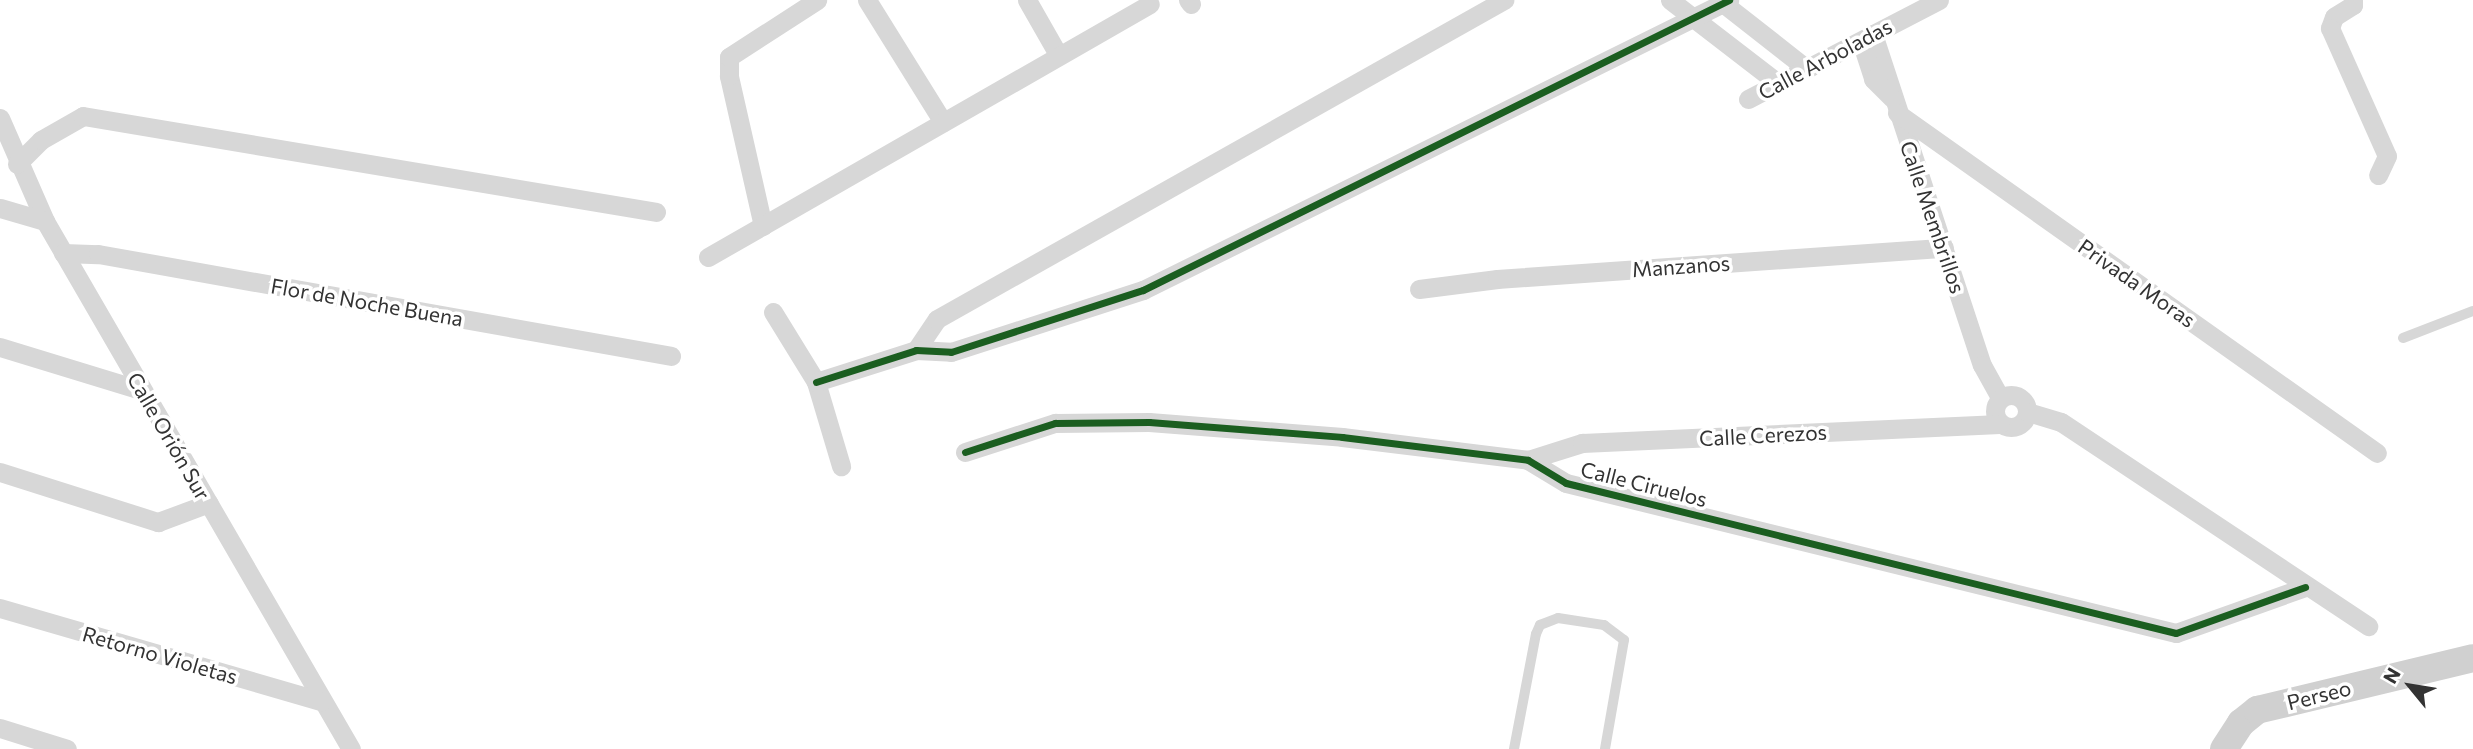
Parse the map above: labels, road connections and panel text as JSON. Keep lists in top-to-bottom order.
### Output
{
  "streets": {
    "street": [
      "Calle Arboladas",
      "Calle Membrillos",
      "Manzanos",
      "Privada Moras",
      "Flor de Noche Buena",
      "Calle Cerezos",
      "Calle Orión Sur",
      "Calle Ciruelos",
      "Retorno Violetas",
      "Perseo"
    ]
  },
  "crossings": [
    ["Calle Arboladas", "Calle Membrillos"],
    ["Calle Membrillos", "Manzanos"],
    ["Calle Membrillos", "Privada Moras"],
    ["Calle Membrillos", "Calle Cerezos"],
    ["Flor de Noche Buena", "Calle Orión Sur"],
    ["Calle Cerezos", "Calle Ciruelos"],
    ["Calle Orión Sur", "Retorno Violetas"]
  ],
  "north": "top left"
}
